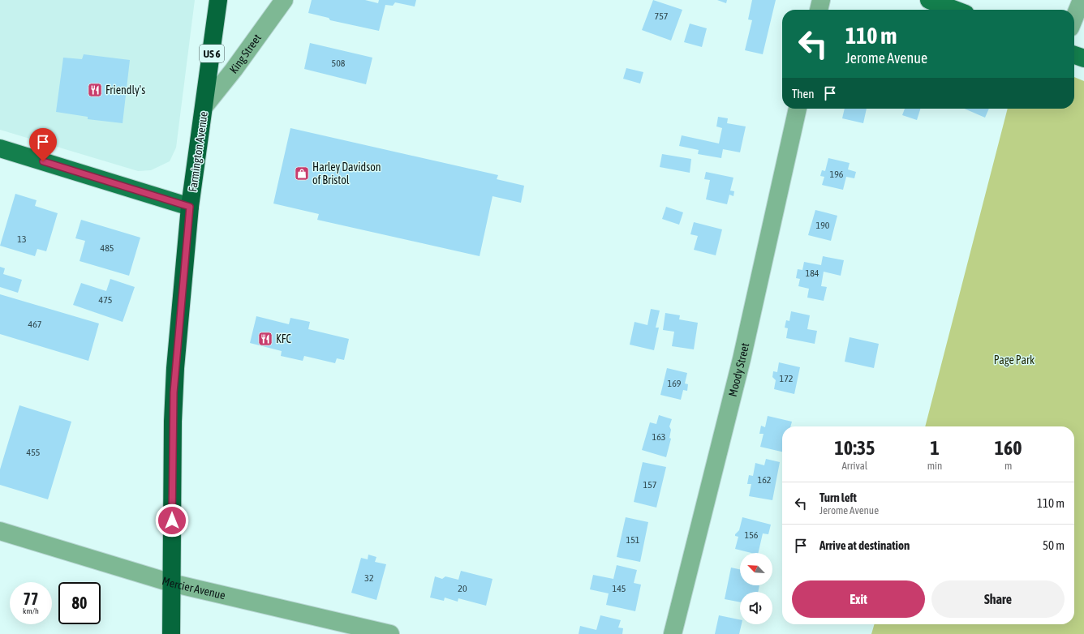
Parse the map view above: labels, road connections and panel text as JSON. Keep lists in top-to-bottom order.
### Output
{
  "streets": {
    "highway": ["US 6", "Farmington Avenue"],
    "street": ["King Street", "Moody Street", "Mercier Avenue"]
  },
  "crossings": [
    ["King Street", "Farmington Avenue"],
    ["Farmington Avenue", "Mercier Avenue"]
  ],
  "parks": ["Page Park"],
  "places": {
    "restaurant": ["Friendly's", "KFC"],
    "shop": ["Harley Davidson of Bristol"]
  },
  "house_numbers": [
    "757",
    "508",
    "196",
    "190",
    "13",
    "485",
    "184",
    "475",
    "467",
    "172",
    "169",
    "163",
    "455",
    "162",
    "157",
    "156",
    "151",
    "32",
    "20",
    "145"
  ],
  "north": "top left",
  "page": {
    "turn": ["110 m", "Jerome Avenue"],
    "then": "Then",
    "eta": [
      "10:35",
      "Arrival",
      "1",
      "min",
      "160",
      "m"
    ],
    "list": [
      {
        "name": "Turn left",
        "note": "Jerome Avenue",
        "value": "110 m"
      },
      {
        "name": "Arrive at destination",
        "value": "50 m"
      }
    ],
    "buttons": ["Exit", "Share"],
    "speed": "77 km/h",
    "limit": "80"
  }
}
